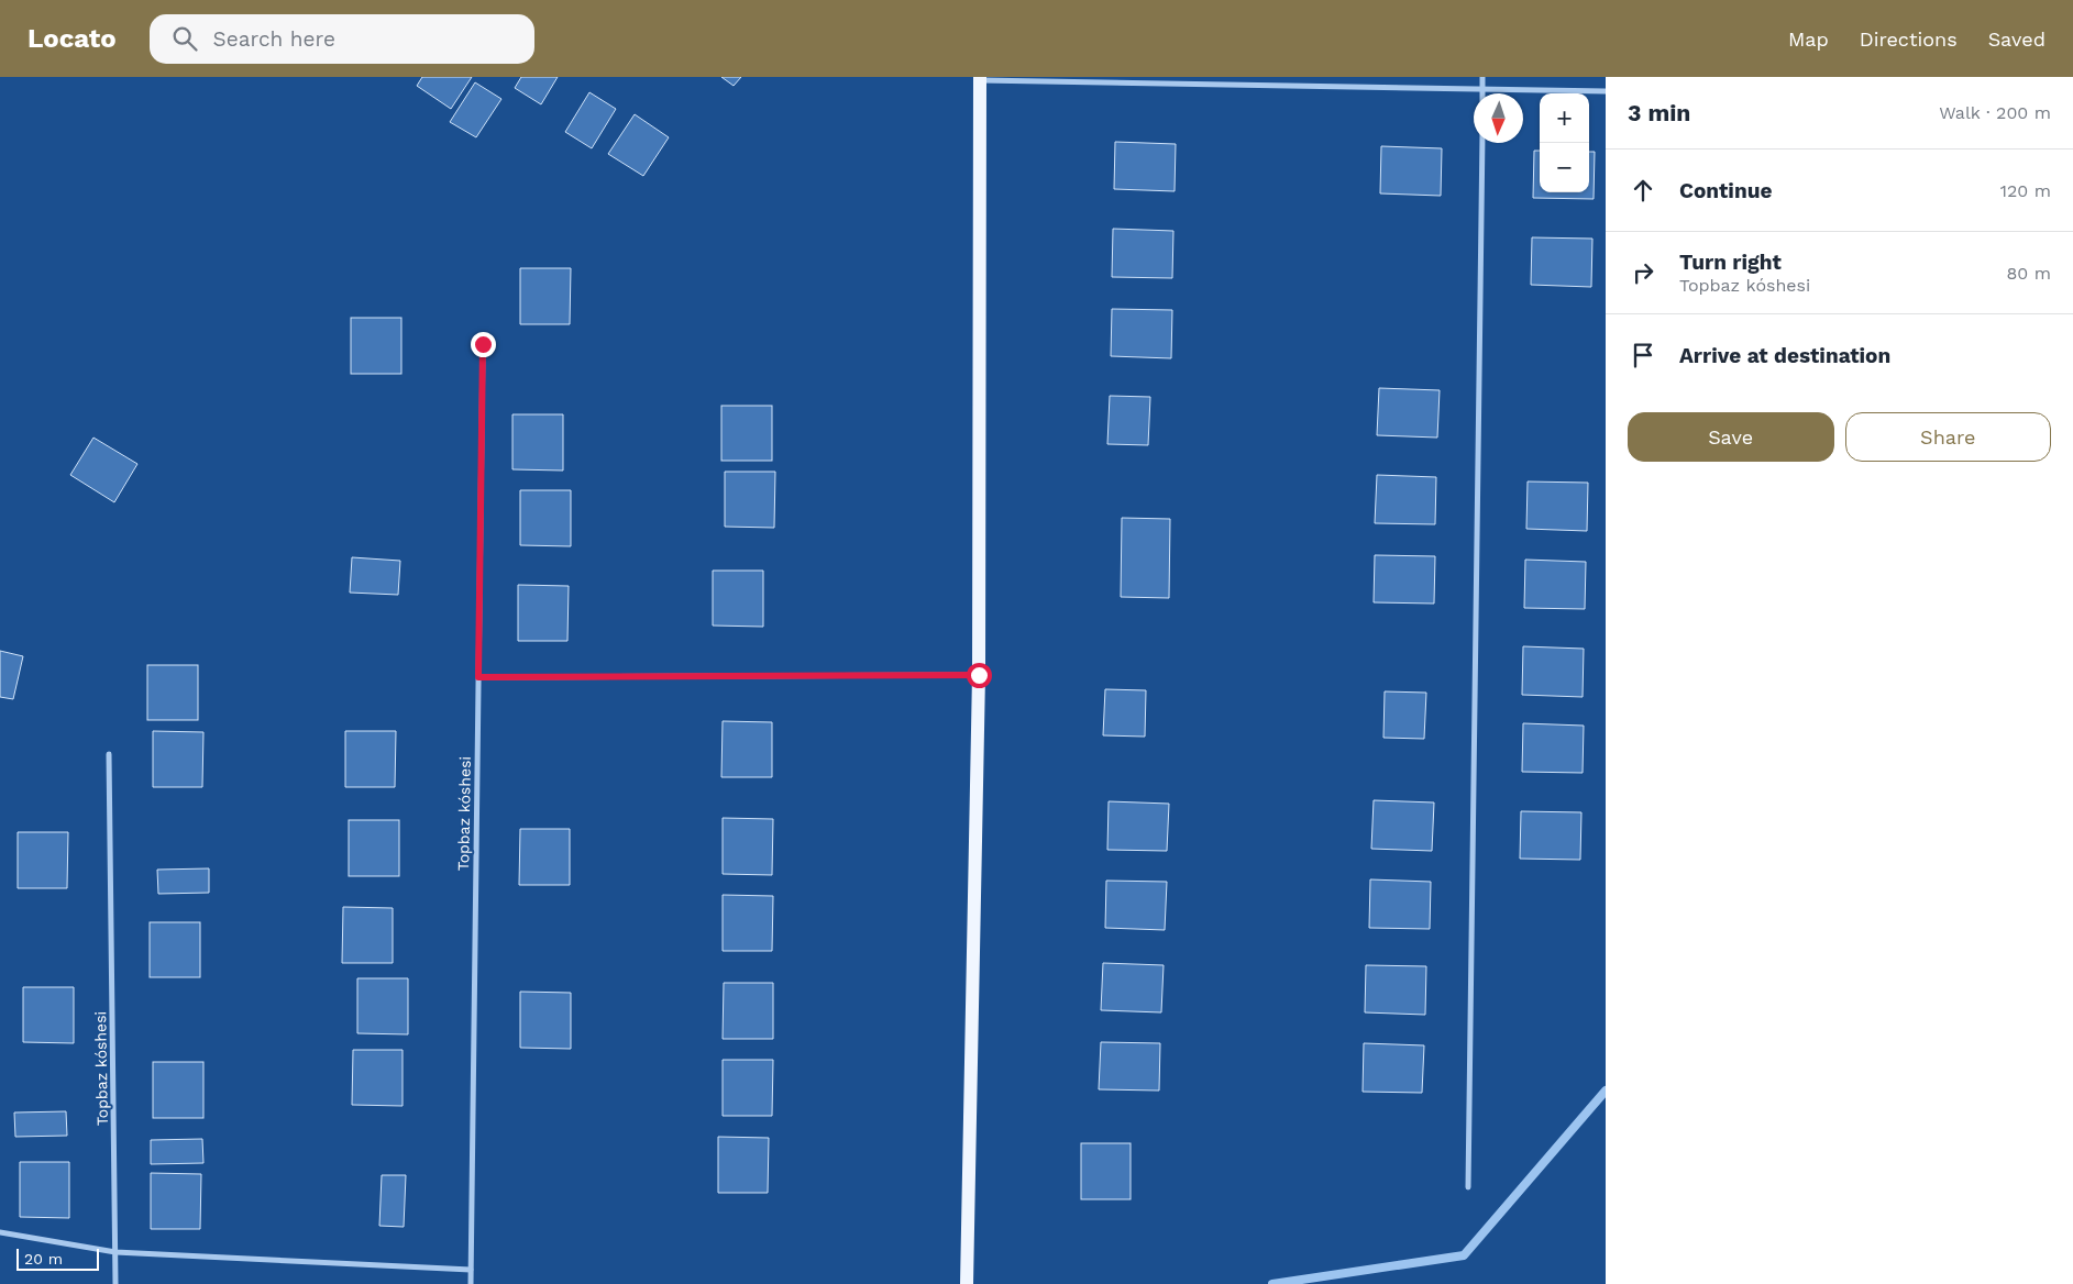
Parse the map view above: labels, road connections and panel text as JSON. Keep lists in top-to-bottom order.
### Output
{
  "streets": {
    "street": ["Topbaz kóshesi"]
  },
  "scale_bar": "20 m",
  "north": "bottom",
  "page": {
    "header": "Locato",
    "search": "Search here",
    "nav": ["Map", "Directions", "Saved"],
    "heading": ["3 min", "Walk · 200 m"],
    "map_buttons": ["+", "−"],
    "list": [
      ["Continue", "120 m"],
      ["Turn right", "Topbaz kóshesi", "80 m"],
      "Arrive at destination"
    ],
    "buttons": ["Save", "Share"],
    "scale": "20 m"
  }
}
